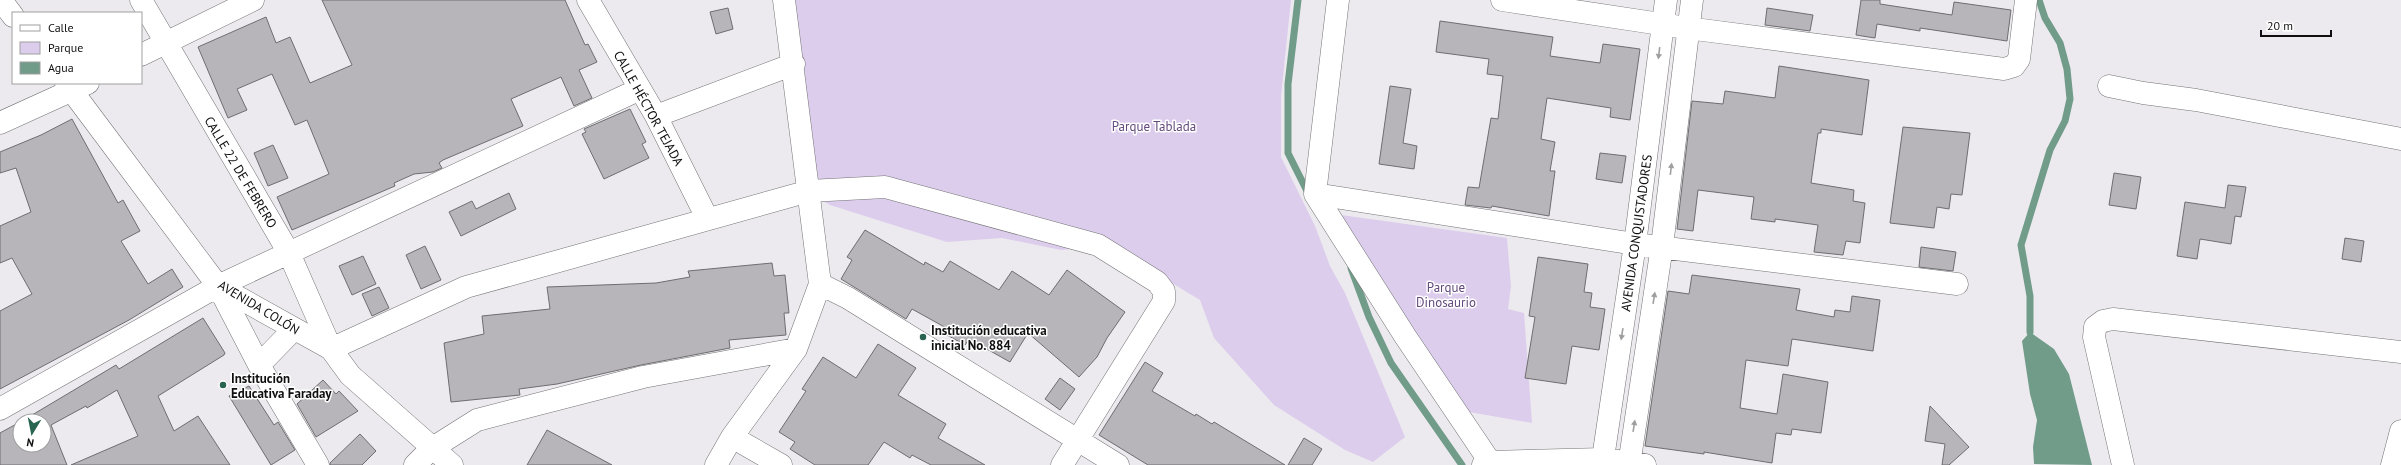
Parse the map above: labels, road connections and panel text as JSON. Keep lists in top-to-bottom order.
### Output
{
  "streets": {
    "street": [
      "CALLE HÉCTOR TEJADA",
      "CALLE 22 DE FEBRERO",
      "AVENIDA CONQUISTADORES",
      "AVENIDA COLÓN"
    ]
  },
  "crossings": [
    ["CALLE 22 DE FEBRERO", "AVENIDA COLÓN"]
  ],
  "parks": ["Parque Tablada", "Parque Dinosaurio"],
  "places": ["Institución educativa inicial No. 884", "Institución Educativa Faraday"],
  "legend": ["Calle", "Parque", "Agua"],
  "scale_bar": "20 m",
  "north": "bottom"
}
